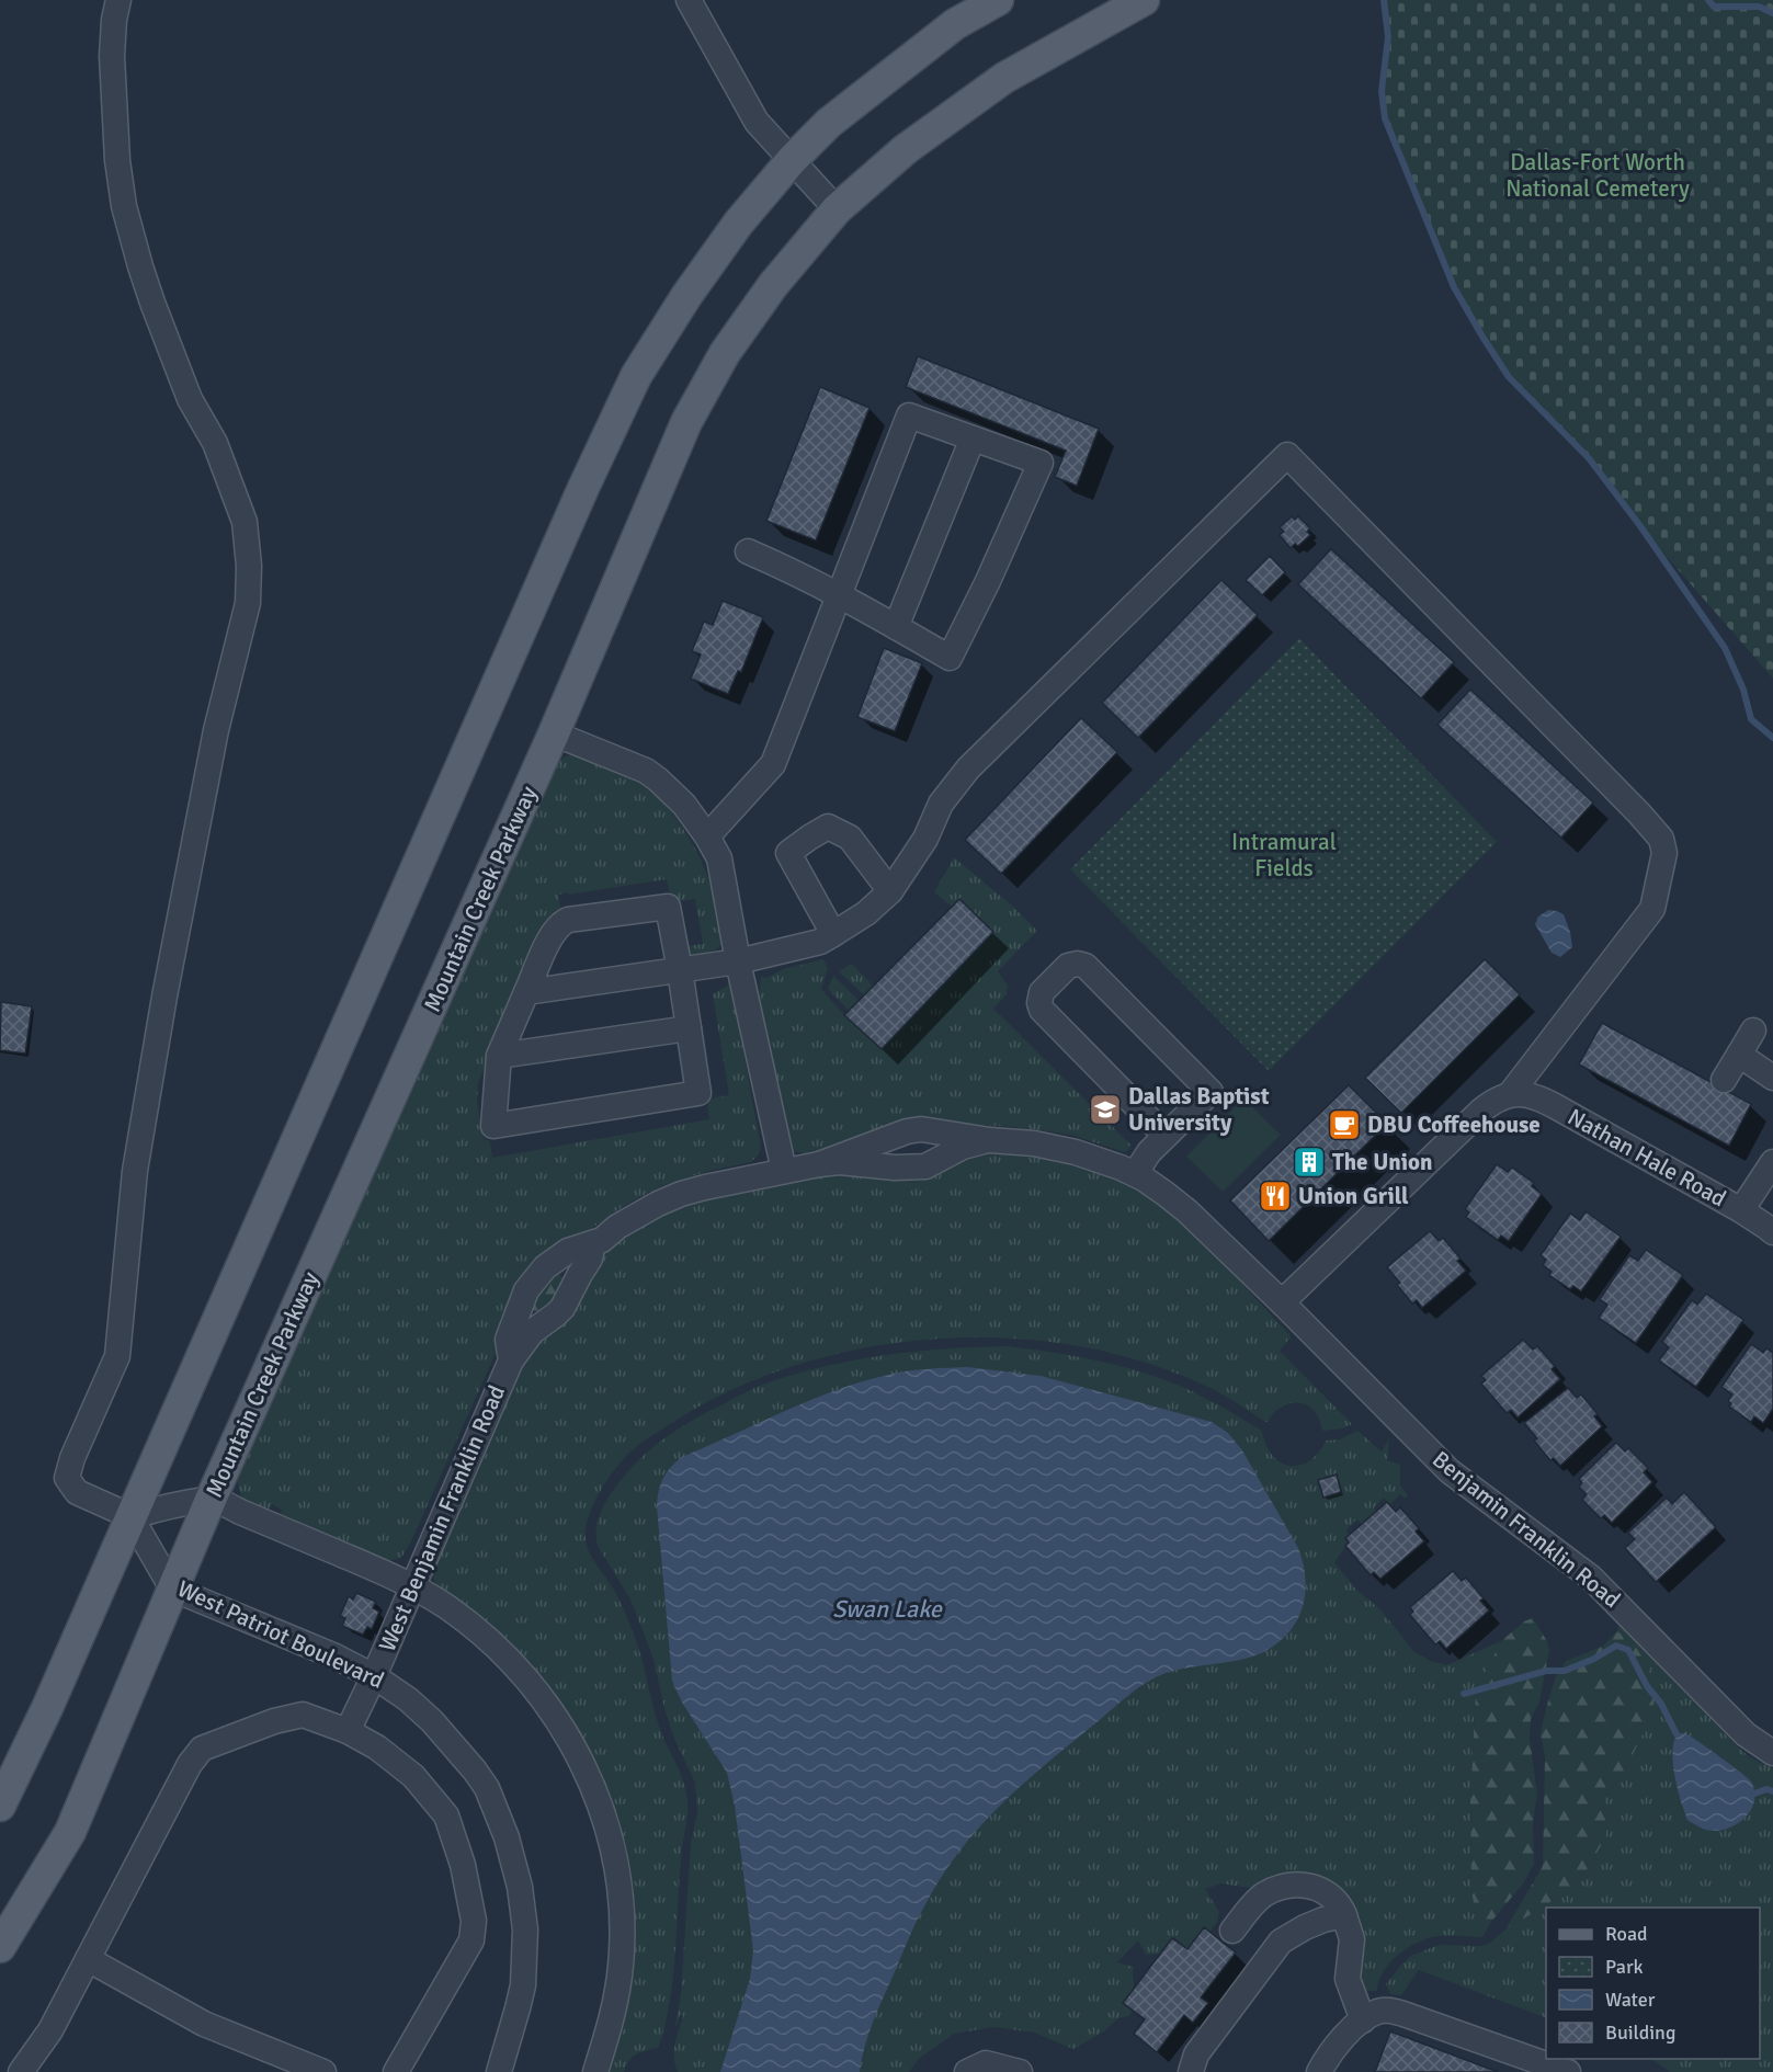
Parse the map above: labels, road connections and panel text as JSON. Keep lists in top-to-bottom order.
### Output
{
  "streets": {
    "main road": ["Mountain Creek Parkway"],
    "street": [
      "Nathan Hale Road",
      "West Benjamin Franklin Road",
      "Benjamin Franklin Road",
      "West Patriot Boulevard"
    ]
  },
  "crossings": [
    ["Mountain Creek Parkway", "West Patriot Boulevard"],
    ["West Benjamin Franklin Road", "Benjamin Franklin Road"],
    ["West Benjamin Franklin Road", "West Patriot Boulevard"]
  ],
  "water": ["Swan Lake"],
  "parks": ["Dallas-Fort Worth National Cemetery", "Intramural Fields"],
  "places": {
    "school or university": ["Dallas Baptist University"],
    "cafe": ["DBU Coffeehouse"],
    "building": ["The Union"],
    "restaurant": ["Union Grill"]
  },
  "legend": [
    "Road",
    "Park",
    "Water",
    "Building"
  ]
}
